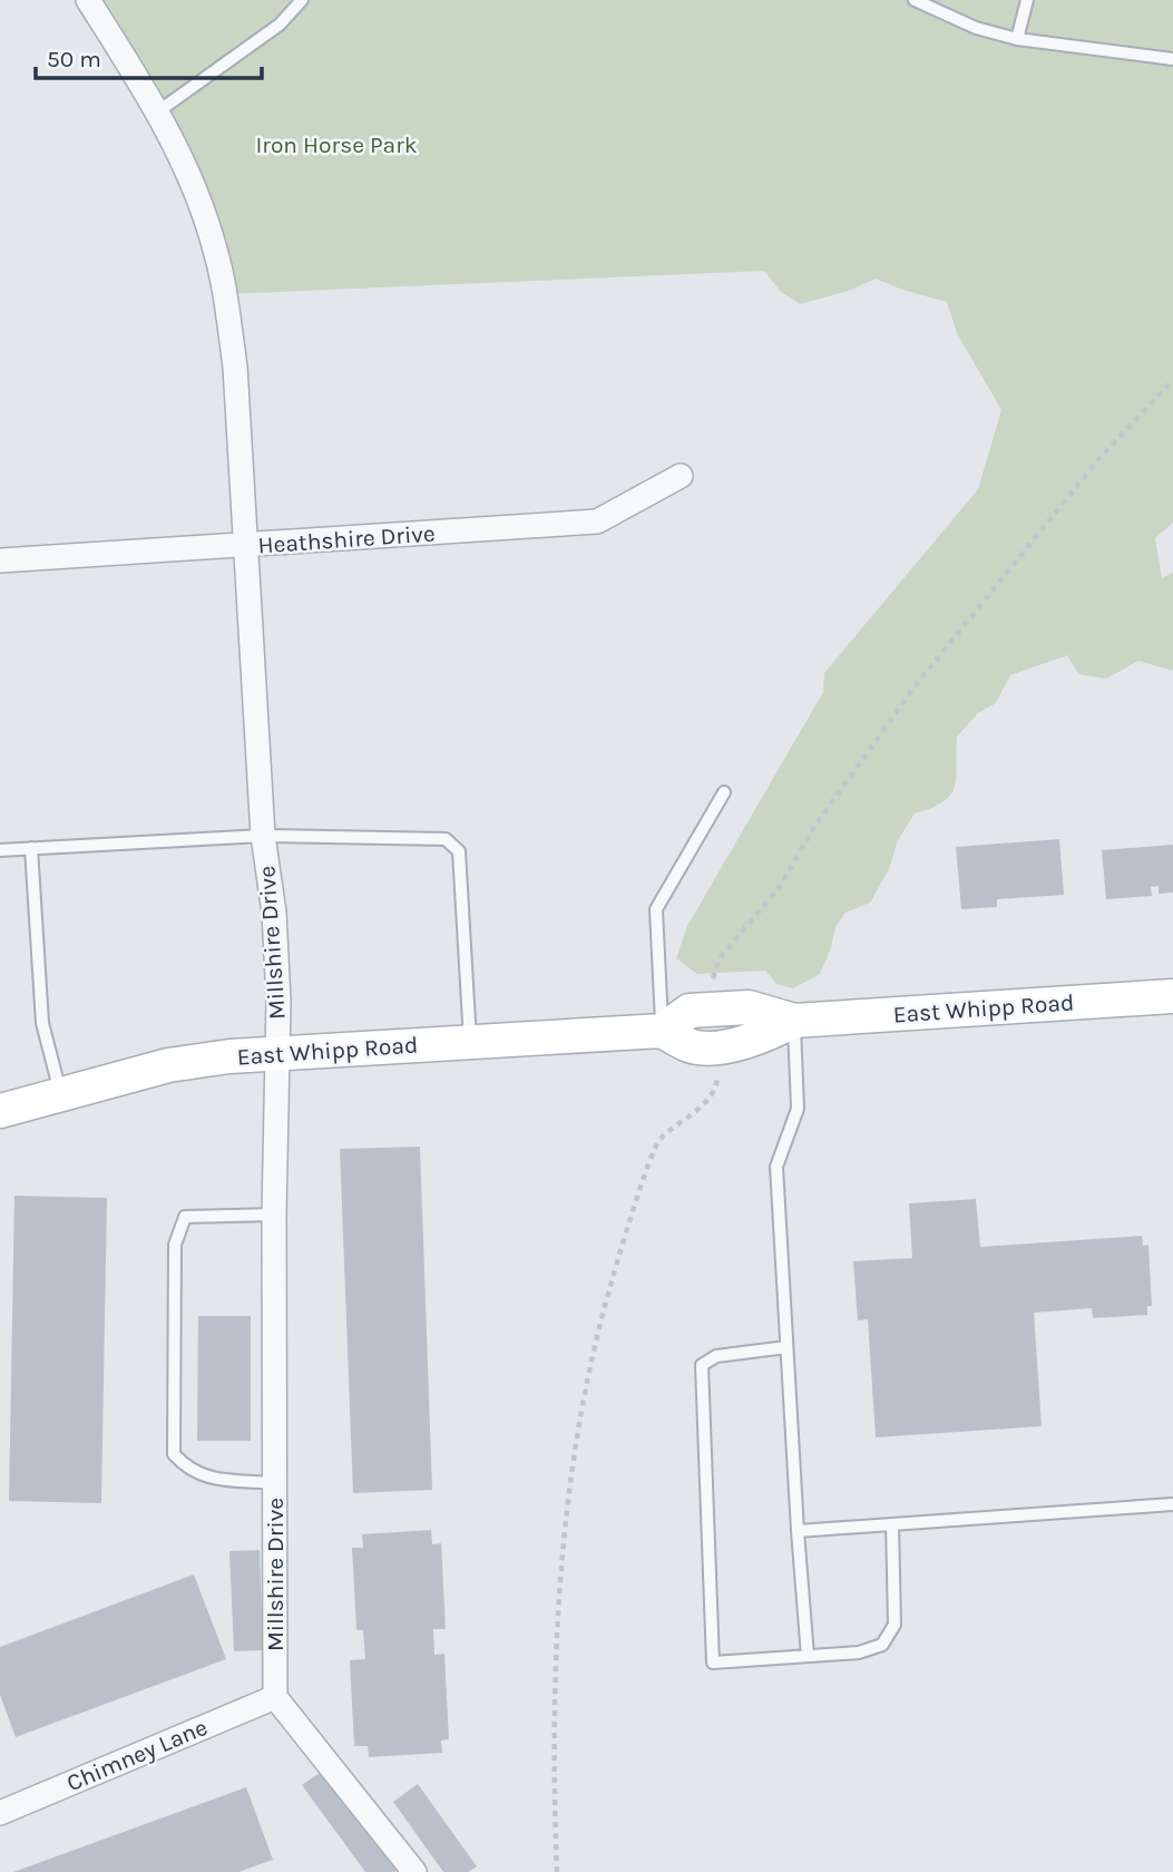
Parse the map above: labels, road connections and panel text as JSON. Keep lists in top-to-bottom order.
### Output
{
  "streets": {
    "main road": ["East Whipp Road"],
    "street": ["Heathshire Drive", "Millshire Drive", "Chimney Lane"]
  },
  "crossings": [
    ["Heathshire Drive", "Millshire Drive"],
    ["Millshire Drive", "East Whipp Road"],
    ["Millshire Drive", "Chimney Lane"]
  ],
  "parks": ["Iron Horse Park"],
  "scale_bar": "50 m"
}
